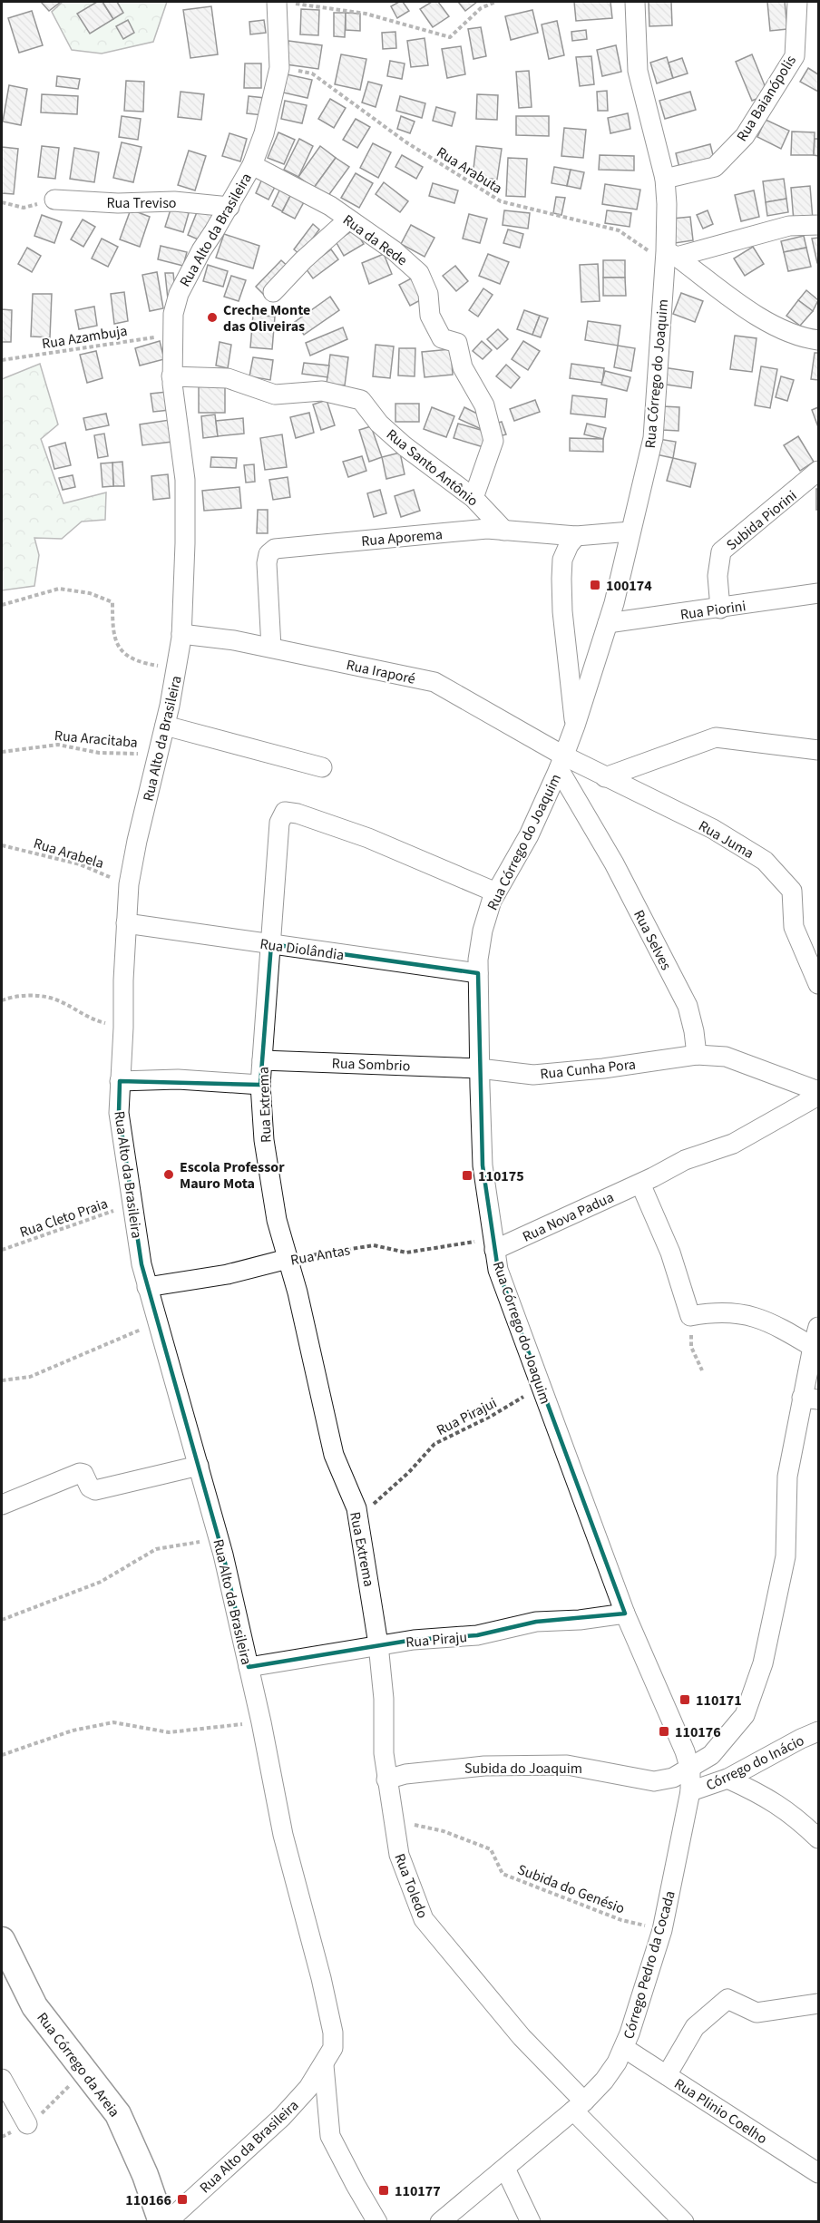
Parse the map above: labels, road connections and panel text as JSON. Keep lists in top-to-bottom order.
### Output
{
  "streets": {
    "street": [
      "Rua Baianópolis",
      "Rua Treviso",
      "Rua Alto da Brasileira",
      "Rua da Rede",
      "Rua Córrego do Joaquim",
      "Rua Santo Antônio",
      "Subida Piorini",
      "Rua Aporema",
      "Rua Piorini",
      "Rua Iraporé",
      "Rua Juma",
      "Rua Selves",
      "Rua Diolândia",
      "Rua Sombrio",
      "Rua Cunha Pora",
      "Rua Extrema",
      "Rua Nova Padua",
      "Rua Antas",
      "Rua Piraju",
      "Córrego do Inácio",
      "Subida do Joaquim",
      "Rua Toledo",
      "Córrego Pedro da Cocada",
      "Rua Córrego da Areia",
      "Rua Plinio Coelho"
    ],
    "path": [
      "Rua Arabuta",
      "Rua Azambuja",
      "Rua Aracitaba",
      "Rua Arabela",
      "Rua Cleto Praia",
      "Rua Pirajui",
      "Subida do Genésio"
    ]
  },
  "crossings": [
    ["Rua Baianópolis", "Rua Córrego do Joaquim"],
    ["Rua Arabuta", "Rua Alto da Brasileira"],
    ["Rua Arabuta", "Rua Córrego do Joaquim"],
    ["Rua Treviso", "Rua Alto da Brasileira"],
    ["Rua Alto da Brasileira", "Rua da Rede"],
    ["Rua Alto da Brasileira", "Rua Azambuja"],
    ["Rua Alto da Brasileira", "Rua Santo Antônio"],
    ["Rua Alto da Brasileira", "Rua Iraporé"],
    ["Rua Alto da Brasileira", "Rua Aracitaba"],
    ["Rua Alto da Brasileira", "Rua Arabela"],
    ["Rua Alto da Brasileira", "Rua Diolândia"],
    ["Rua Alto da Brasileira", "Rua Cleto Praia"],
    ["Rua Alto da Brasileira", "Rua Antas"],
    ["Rua Alto da Brasileira", "Rua Piraju"],
    ["Rua da Rede", "Rua Santo Antônio"],
    ["Rua Córrego do Joaquim", "Rua Aporema"],
    ["Rua Córrego do Joaquim", "Rua Piorini"],
    ["Rua Córrego do Joaquim", "Rua Iraporé"],
    ["Rua Córrego do Joaquim", "Rua Juma"],
    ["Rua Córrego do Joaquim", "Rua Selves"],
    ["Rua Córrego do Joaquim", "Rua Diolândia"],
    ["Rua Córrego do Joaquim", "Rua Sombrio"],
    ["Rua Córrego do Joaquim", "Rua Cunha Pora"],
    ["Rua Córrego do Joaquim", "Rua Extrema"],
    ["Rua Córrego do Joaquim", "Rua Nova Padua"],
    ["Rua Córrego do Joaquim", "Rua Antas"],
    ["Rua Córrego do Joaquim", "Rua Pirajui"],
    ["Rua Córrego do Joaquim", "Rua Piraju"],
    ["Rua Córrego do Joaquim", "Córrego do Inácio"],
    ["Rua Córrego do Joaquim", "Subida do Joaquim"],
    ["Rua Córrego do Joaquim", "Córrego Pedro da Cocada"],
    ["Rua Santo Antônio", "Rua Aporema"],
    ["Subida Piorini", "Rua Piorini"],
    ["Rua Aporema", "Rua Iraporé"],
    ["Rua Iraporé", "Rua Juma"],
    ["Rua Iraporé", "Rua Selves"],
    ["Rua Juma", "Rua Selves"],
    ["Rua Selves", "Rua Cunha Pora"],
    ["Rua Diolândia", "Rua Extrema"],
    ["Rua Sombrio", "Rua Cunha Pora"],
    ["Rua Sombrio", "Rua Extrema"],
    ["Rua Extrema", "Rua Antas"],
    ["Rua Extrema", "Rua Pirajui"],
    ["Rua Extrema", "Rua Piraju"],
    ["Rua Extrema", "Rua Toledo"],
    ["Rua Nova Padua", "Rua Antas"],
    ["Rua Piraju", "Rua Toledo"],
    ["Córrego do Inácio", "Córrego Pedro da Cocada"],
    ["Subida do Joaquim", "Rua Toledo"],
    ["Rua Toledo", "Subida do Genésio"],
    ["Rua Toledo", "Córrego Pedro da Cocada"],
    ["Subida do Genésio", "Córrego Pedro da Cocada"],
    ["Córrego Pedro da Cocada", "Rua Plinio Coelho"]
  ],
  "places": {
    "other": ["Creche Monte das Oliveiras", "Escola Professor Mauro Mota"],
    "transit": [
      "100174",
      "110175",
      "110171",
      "110176",
      "110177",
      "110166"
    ]
  }
}
